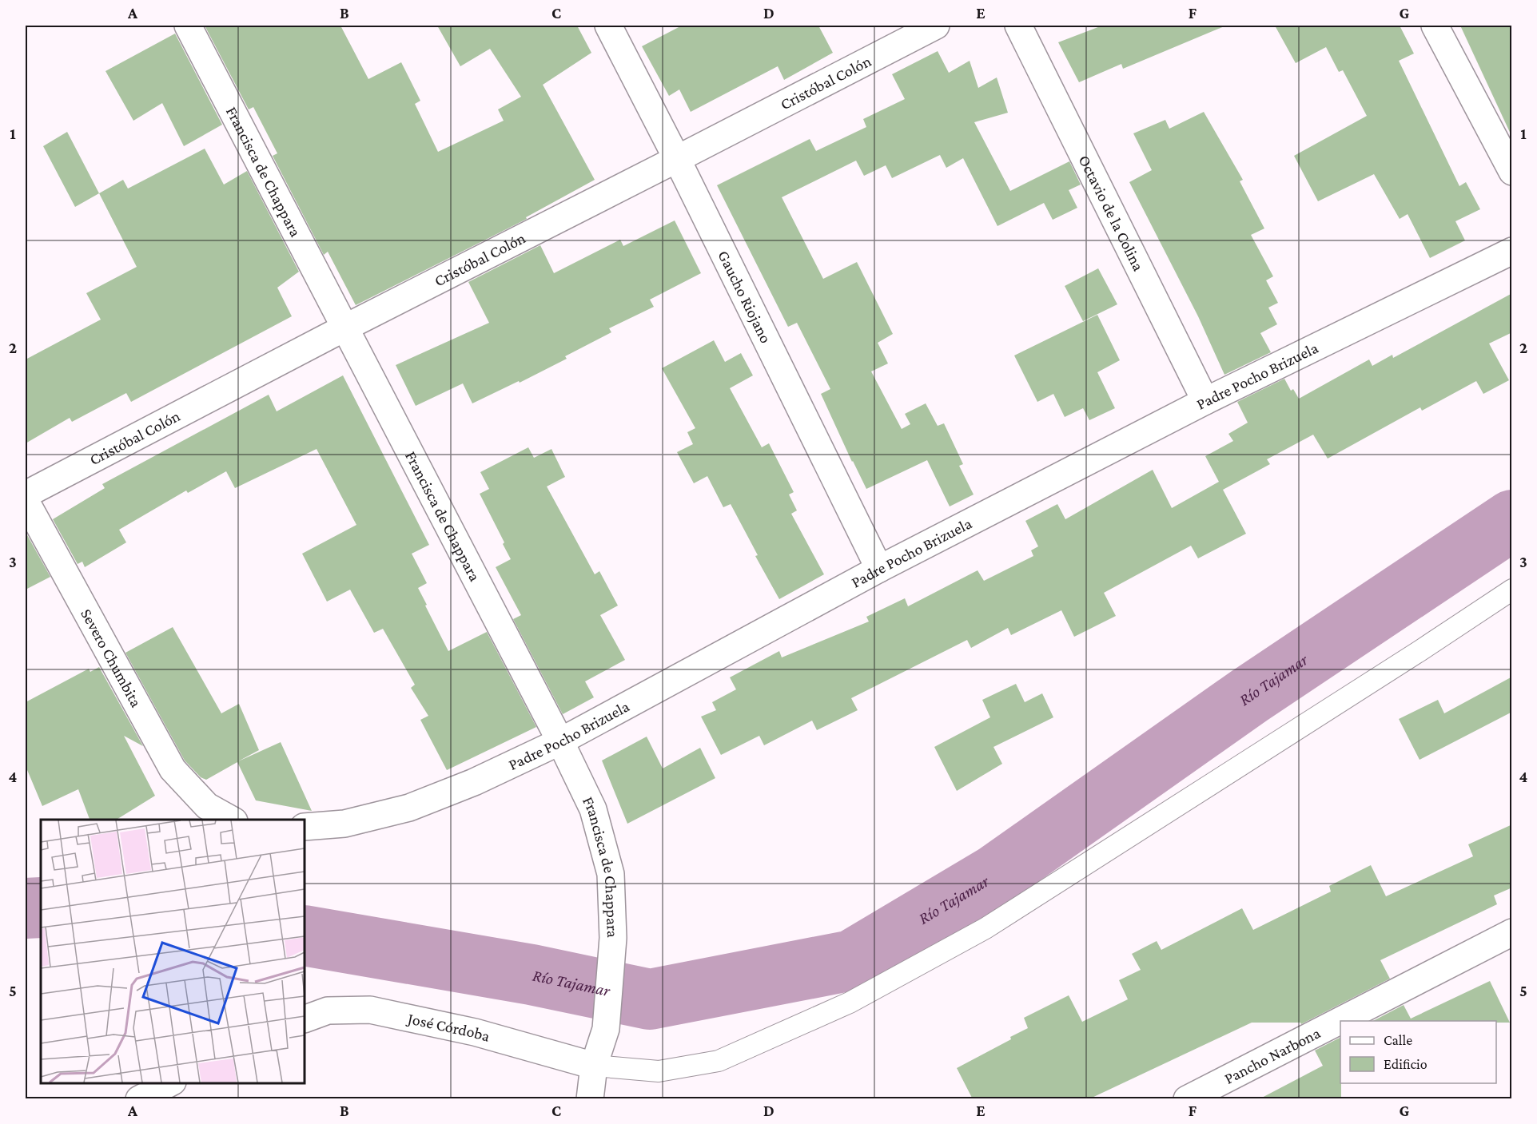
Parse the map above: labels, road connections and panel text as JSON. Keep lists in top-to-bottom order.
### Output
{
  "streets": {
    "street": [
      "Cristóbal Colón",
      "Francisca de Chappara",
      "Octavio de la Colina",
      "Gaucho Riojano",
      "Padre Pocho Brizuela",
      "Severo Chumbita",
      "José Córdoba",
      "Pancho Narbona"
    ]
  },
  "crossings": [
    ["Cristóbal Colón", "Francisca de Chappara"],
    ["Cristóbal Colón", "Gaucho Riojano"],
    ["Francisca de Chappara", "Padre Pocho Brizuela"],
    ["Francisca de Chappara", "José Córdoba"],
    ["Octavio de la Colina", "Padre Pocho Brizuela"],
    ["Gaucho Riojano", "Padre Pocho Brizuela"]
  ],
  "water": ["Río Tajamar"],
  "legend": ["Calle", "Edificio"],
  "grid": {
    "columns": [
      "A",
      "B",
      "C",
      "D",
      "E",
      "F",
      "G"
    ],
    "rows": [
      "1",
      "2",
      "3",
      "4",
      "5"
    ]
  }
}
